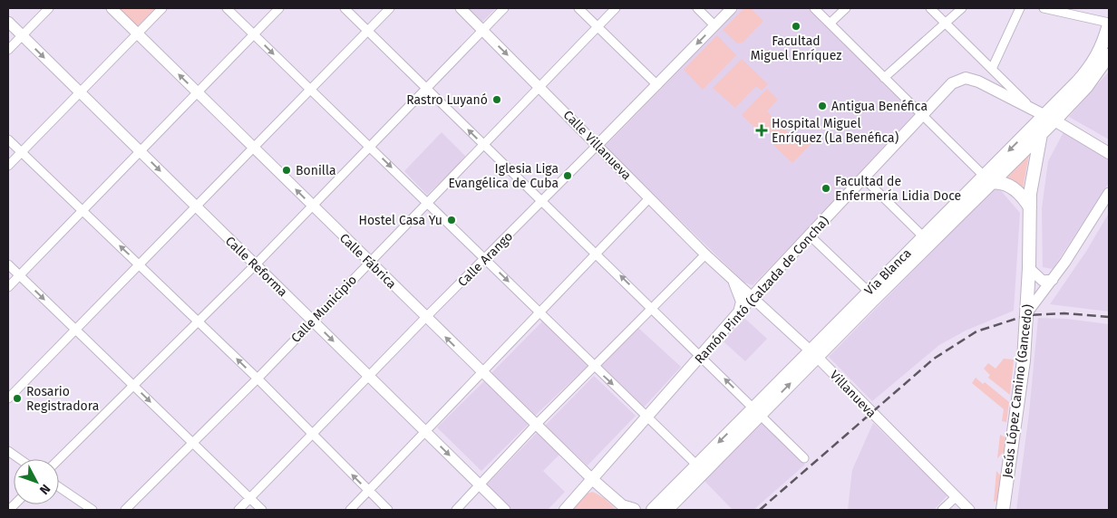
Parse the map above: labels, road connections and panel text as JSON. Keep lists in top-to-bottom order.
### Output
{
  "streets": {
    "main road": [
      "Calle Fábrica",
      "Vía Blanca",
      "Ramón Pintó (Calzada de Concha)",
      "Jesús López Camino (Gancedo)"
    ],
    "street": [
      "Calle Villanueva",
      "Calle Arango",
      "Calle Reforma",
      "Calle Municipio",
      "Villanueva"
    ]
  },
  "crossings": [
    ["Calle Villanueva", "Calle Arango"],
    ["Calle Villanueva", "Calle Municipio"],
    ["Calle Villanueva", "Villanueva"],
    ["Calle Arango", "Calle Fábrica"],
    ["Calle Arango", "Calle Reforma"],
    ["Calle Fábrica", "Ramón Pintó (Calzada de Concha)"],
    ["Calle Fábrica", "Calle Municipio"],
    ["Calle Reforma", "Calle Municipio"],
    ["Vía Blanca", "Ramón Pintó (Calzada de Concha)"],
    ["Vía Blanca", "Villanueva"],
    ["Ramón Pintó (Calzada de Concha)", "Villanueva"]
  ],
  "places": {
    "other": [
      "Facultad Miguel Enríquez",
      "Rastro Luyanó",
      "Antigua Benéfica",
      "Bonilla",
      "Iglesia Liga Evangélica de Cuba",
      "Facultad de Enfermería Lidia Doce",
      "Hostel Casa Yu",
      "Rosario Registradora"
    ],
    "health": ["Hospital Miguel Enríquez (La Benéfica)"]
  },
  "north": "bottom right"
}
